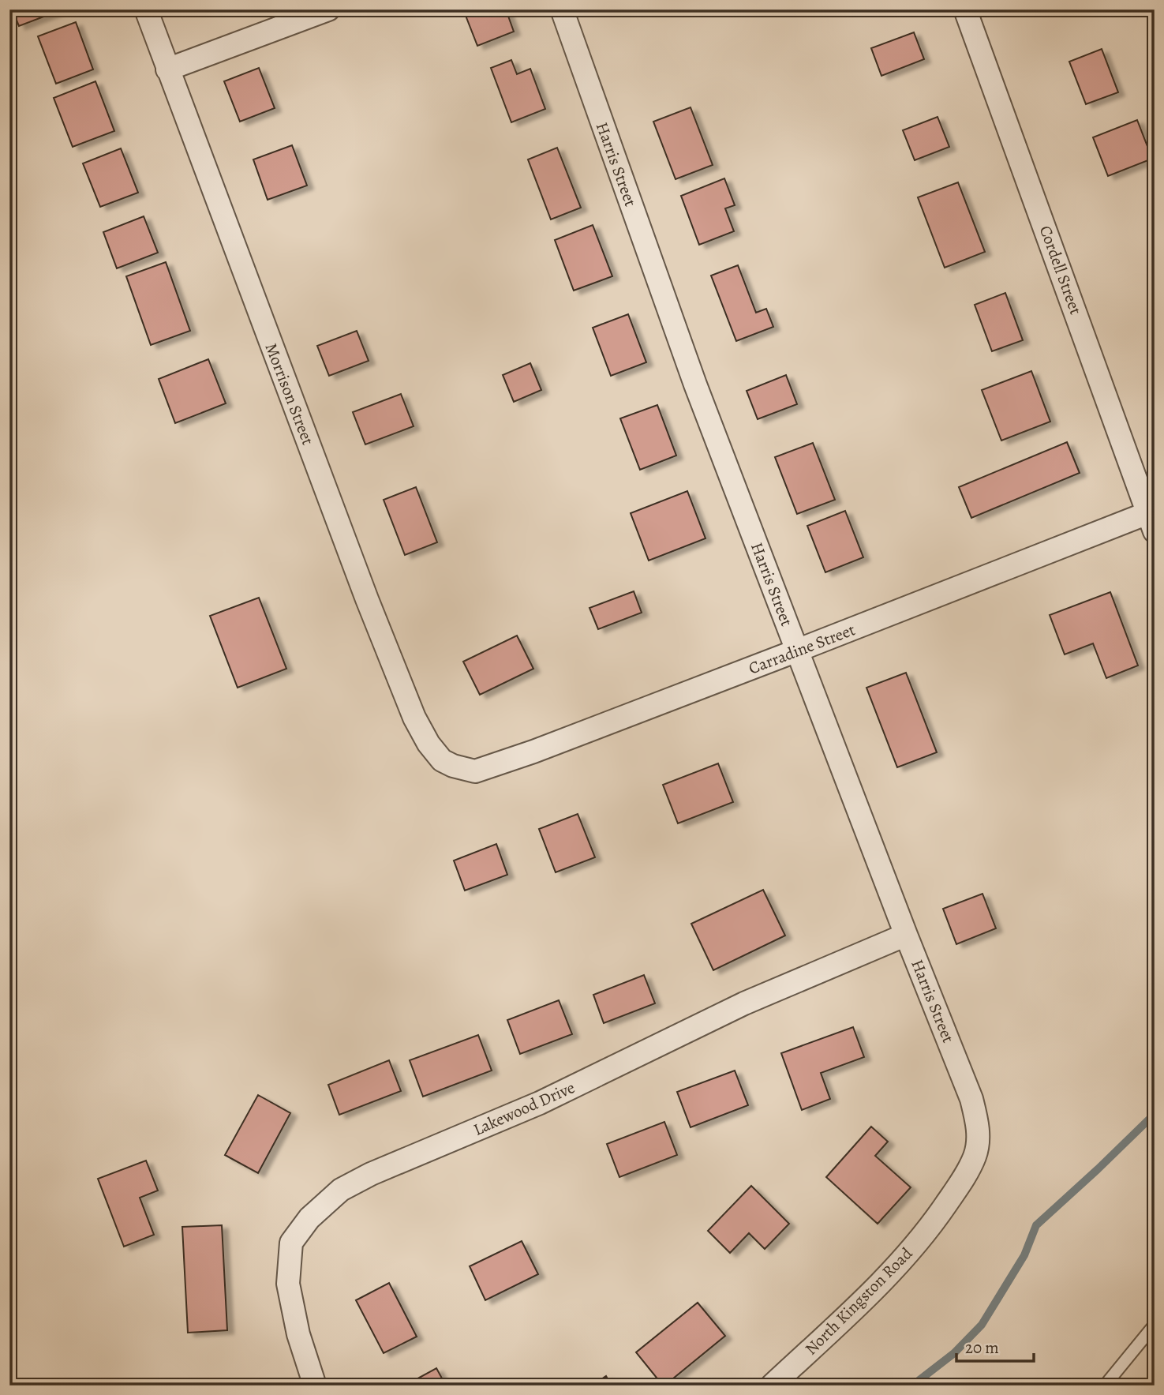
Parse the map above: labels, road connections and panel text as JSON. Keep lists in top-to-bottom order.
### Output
{
  "streets": {
    "street": [
      "Harris Street",
      "Cordell Street",
      "Morrison Street",
      "Carradine Street",
      "Lakewood Drive",
      "North Kingston Road"
    ]
  },
  "crossings": [
    ["Harris Street", "Carradine Street"],
    ["Harris Street", "Lakewood Drive"],
    ["Harris Street", "North Kingston Road"],
    ["Cordell Street", "Carradine Street"],
    ["Morrison Street", "Carradine Street"]
  ],
  "scale_bar": "20 m"
}
